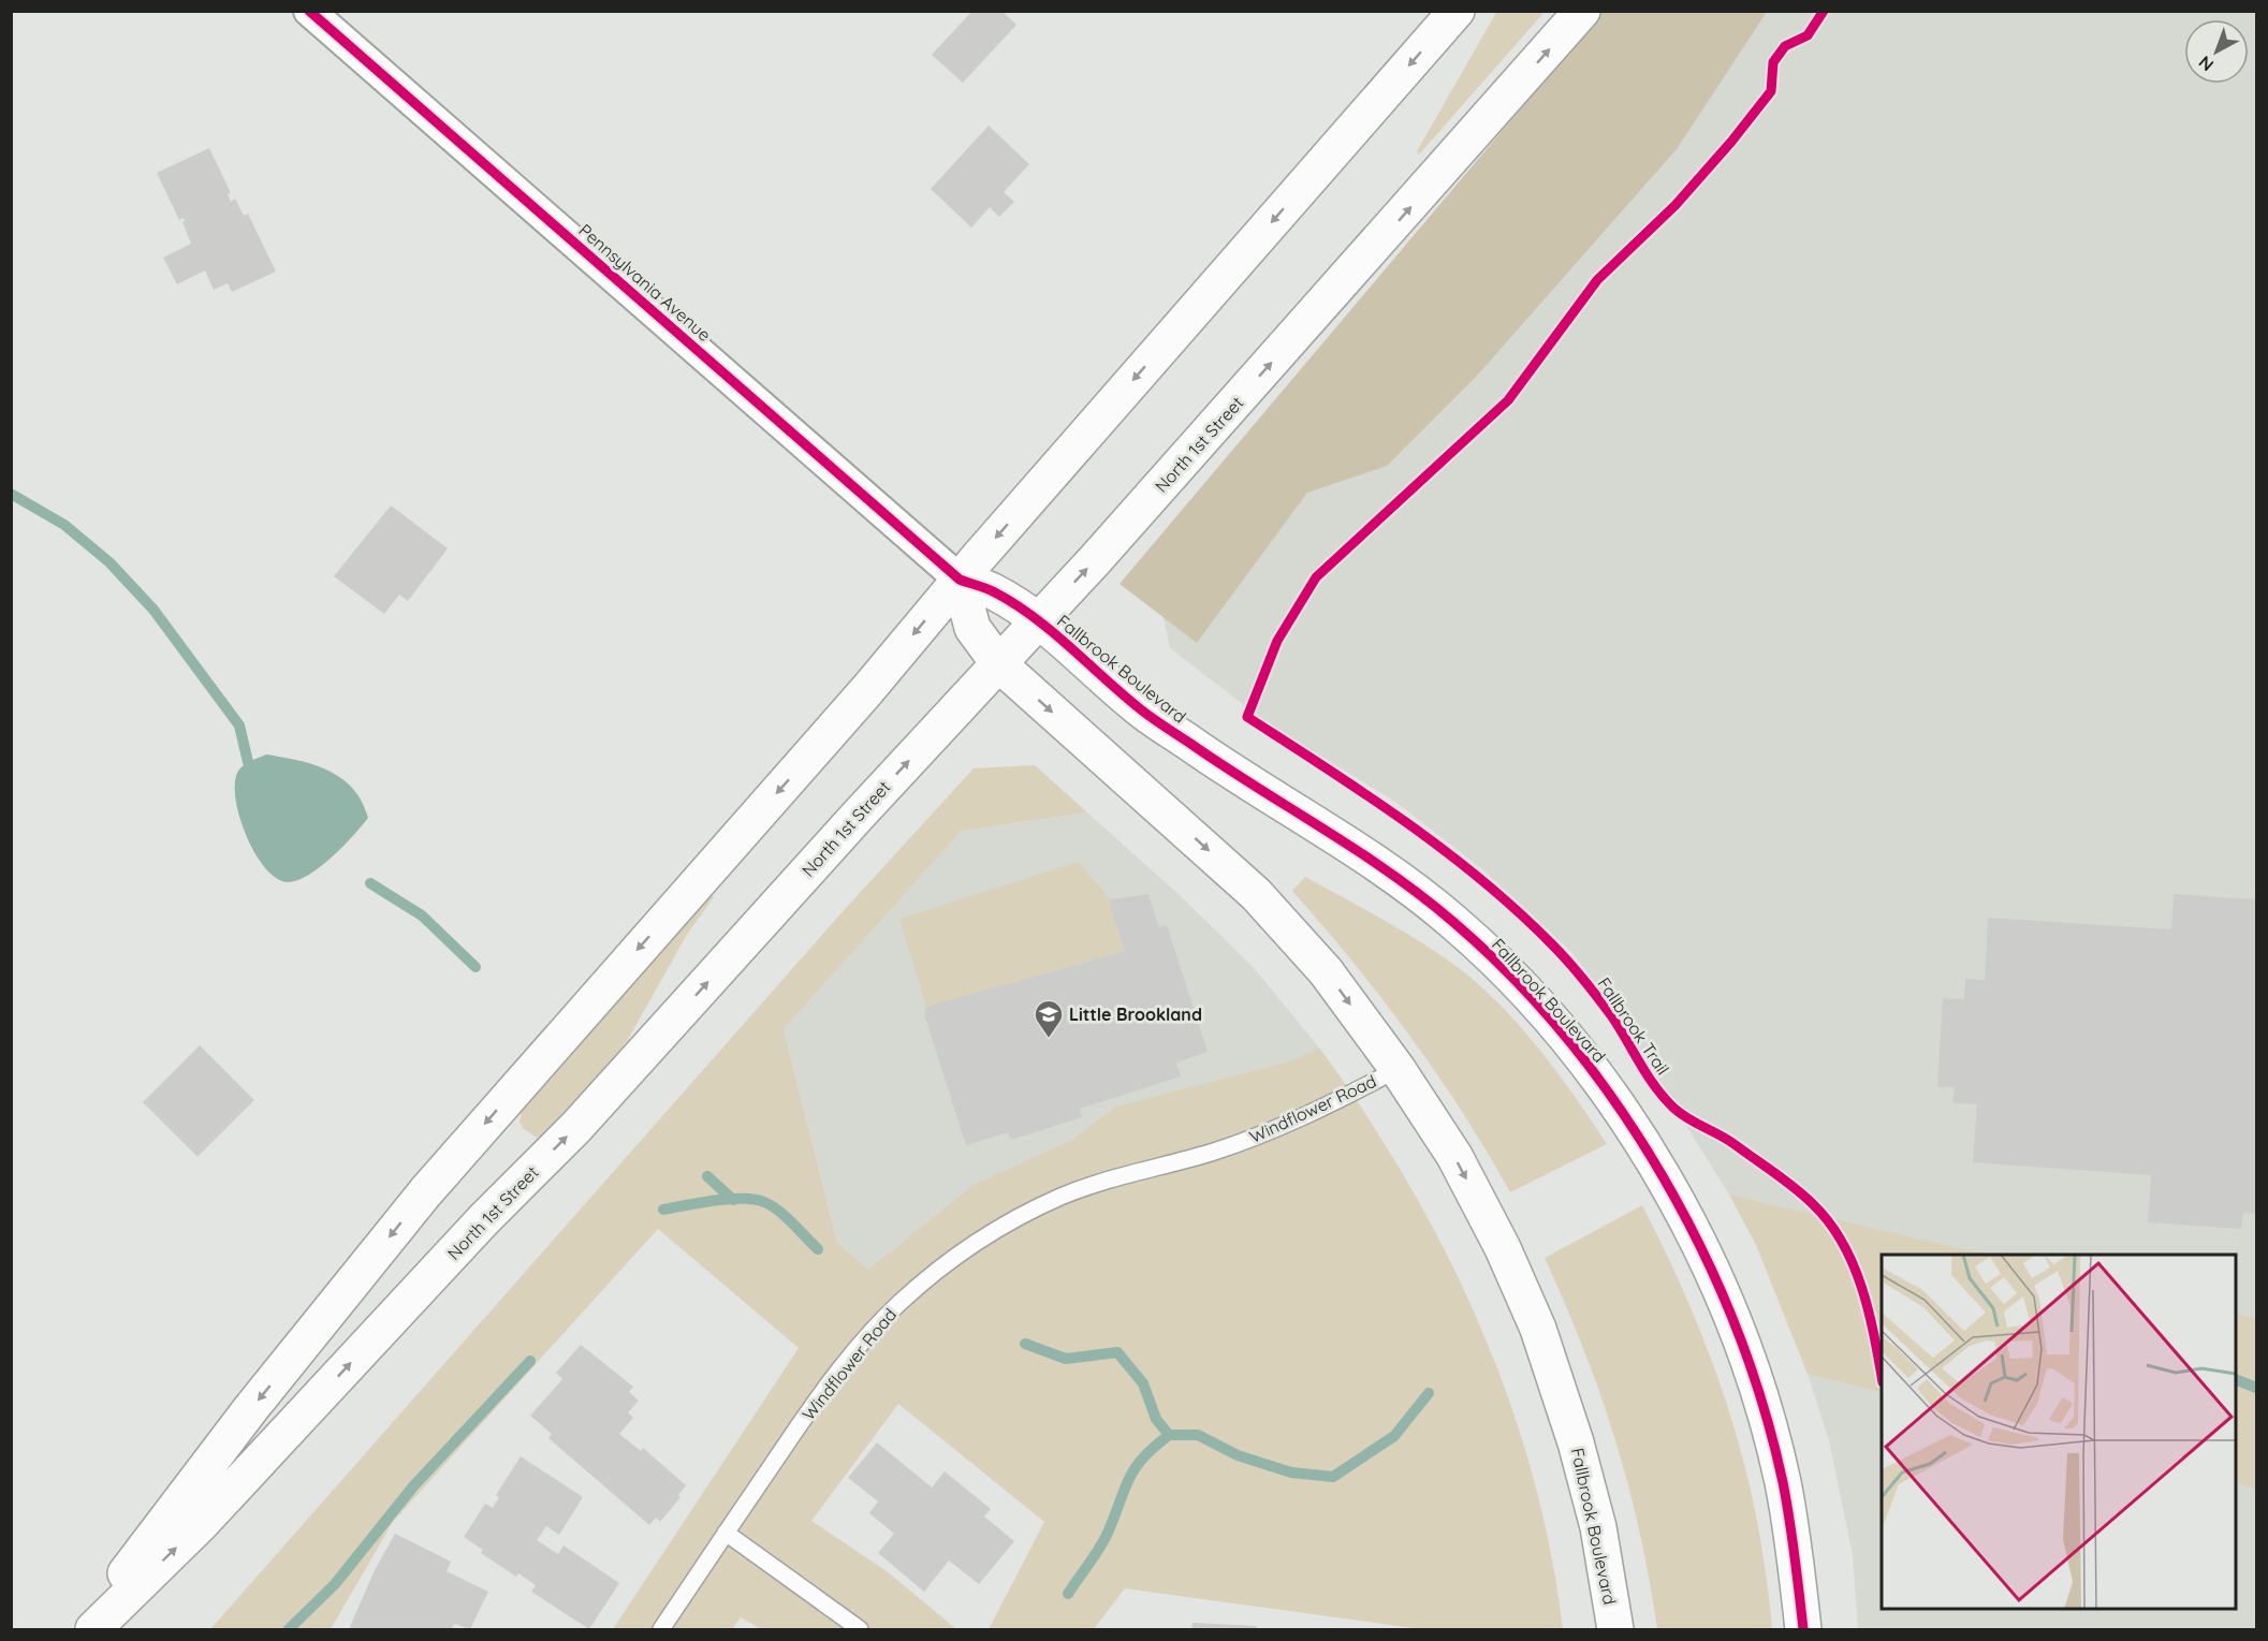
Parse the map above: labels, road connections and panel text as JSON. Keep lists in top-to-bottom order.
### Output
{
  "streets": {
    "main road": ["North 1st Street", "Fallbrook Boulevard"],
    "street": ["Pennsylvania Avenue"],
    "lane": ["Windflower Road"],
    "cycle path": ["Fallbrook Trail"]
  },
  "crossings": [
    ["Pennsylvania Avenue", "Fallbrook Boulevard"],
    ["North 1st Street", "Fallbrook Boulevard"],
    ["Fallbrook Boulevard", "Windflower Road"]
  ],
  "places": {
    "school or university": ["Little Brookland"]
  },
  "north": "bottom left"
}
